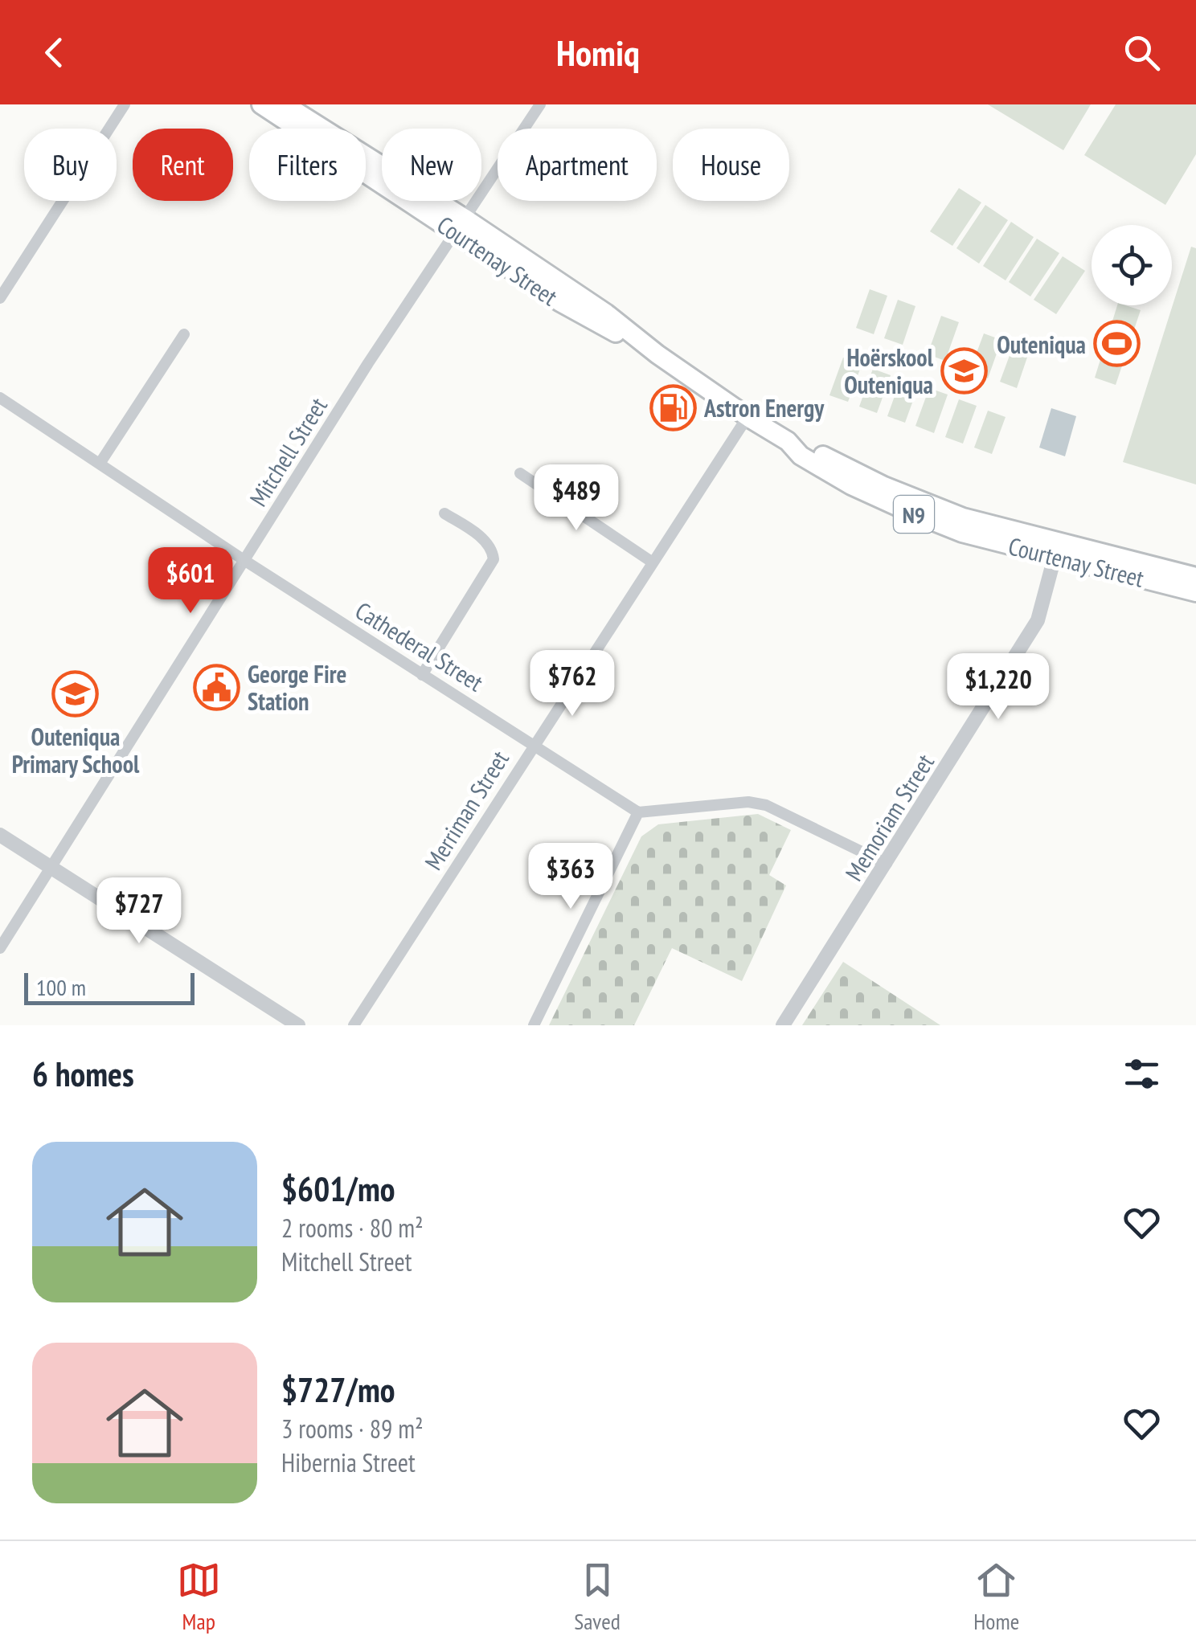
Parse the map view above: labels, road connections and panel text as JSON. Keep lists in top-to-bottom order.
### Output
{
  "streets": {
    "highway": ["Courtenay Street", "N9"],
    "street": [
      "Mitchell Street",
      "Cathederal Street",
      "Merriman Street",
      "Memoriam Street"
    ]
  },
  "crossings": [
    ["Courtenay Street", "Mitchell Street"],
    ["Courtenay Street", "Merriman Street"],
    ["Courtenay Street", "Memoriam Street"],
    ["Mitchell Street", "Cathederal Street"],
    ["Cathederal Street", "Merriman Street"]
  ],
  "places": {
    "sports": ["Outeniqua"],
    "school or university": ["Hoërskool Outeniqua", "Outeniqua Primary School"],
    "fuel station": ["Astron Energy"],
    "public building": ["George Fire Station"]
  },
  "scale_bar": "100 m",
  "page": {
    "header": "Homiq",
    "chip": [
      "Buy",
      "Rent",
      "Filters",
      "New",
      "Apartment",
      "House"
    ],
    "price": [
      "$489",
      "$601",
      "$762",
      "$1,220",
      "$363",
      "$727"
    ],
    "scale": "100 m",
    "heading": "6 homes",
    "list": [
      {
        "name": "$601/mo",
        "note": "2 rooms · 80 m² · Mitchell Street"
      },
      {
        "name": "$727/mo",
        "note": "3 rooms · 89 m² · Hibernia Street"
      }
    ],
    "tabs": ["Map", "Saved", "Home"]
  }
}
